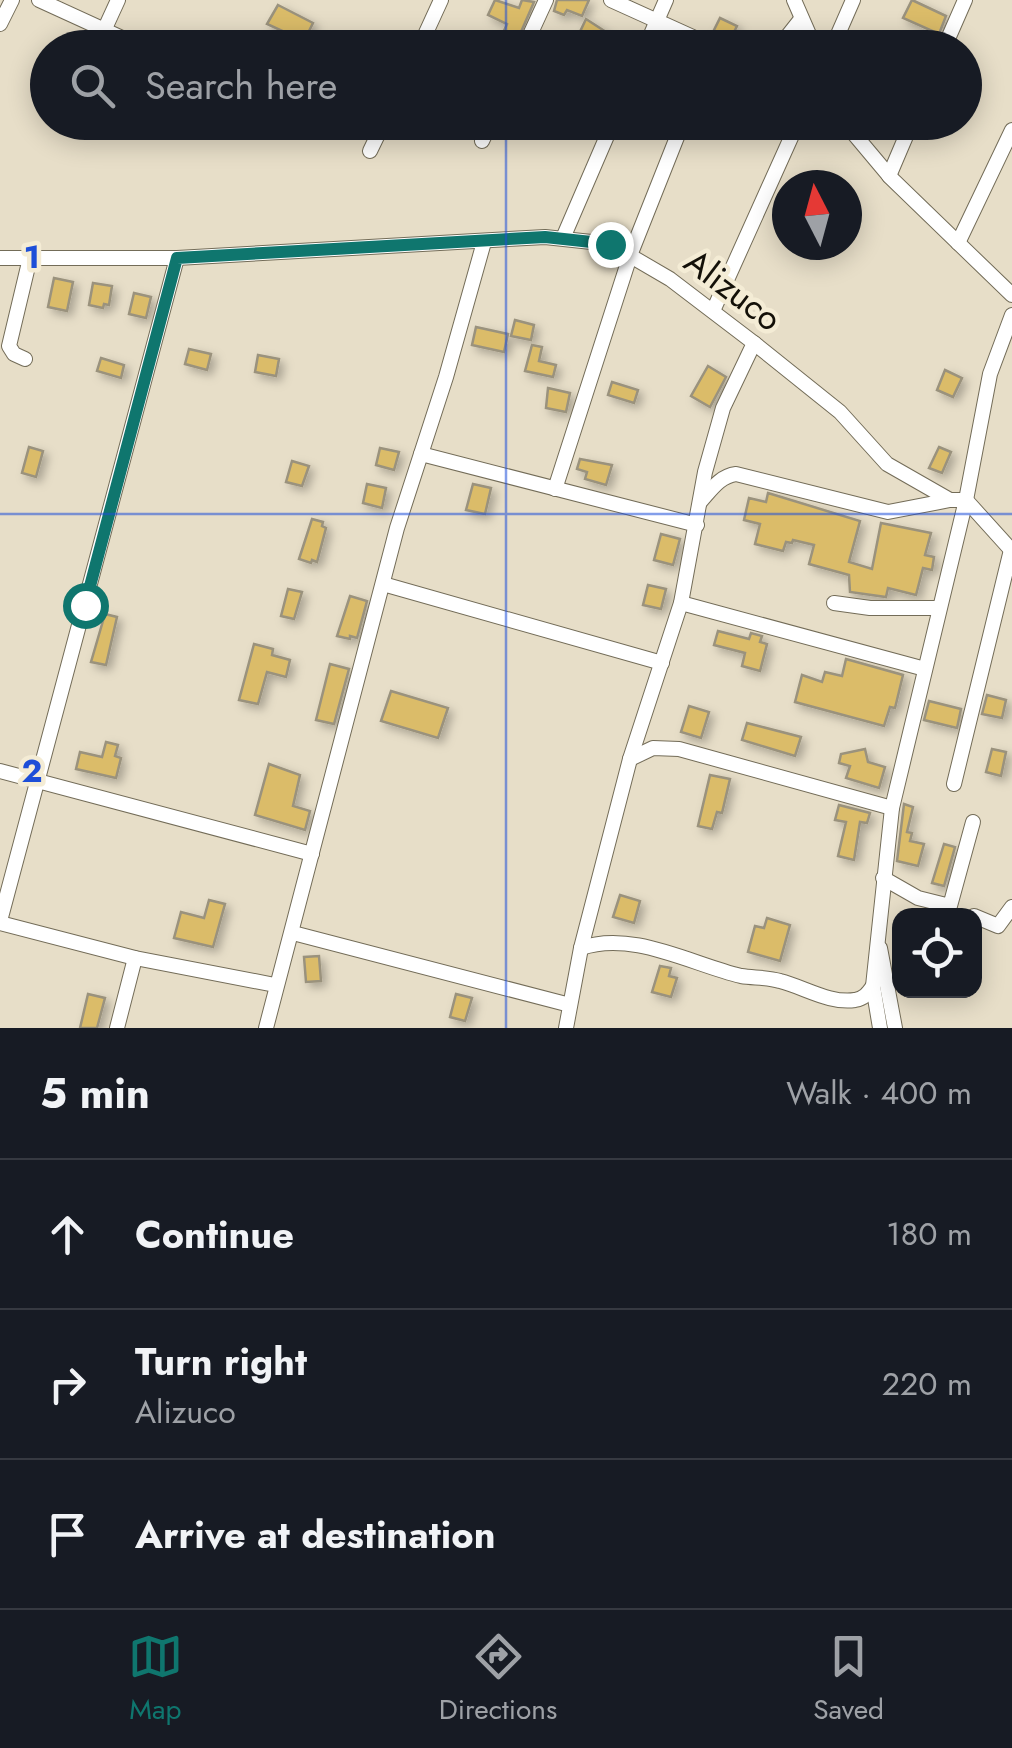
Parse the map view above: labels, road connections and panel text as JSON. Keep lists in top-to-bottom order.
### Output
{
  "streets": {
    "street": ["Alizuco"]
  },
  "north": "top",
  "page": {
    "search": "Search here",
    "heading": ["5 min", "Walk · 400 m"],
    "list": [
      ["Continue", "180 m"],
      ["Turn right", "Alizuco", "220 m"],
      "Arrive at destination"
    ],
    "nav": ["Map", "Directions", "Saved"]
  },
  "grid": {
    "rows": ["1", "2"]
  }
}
